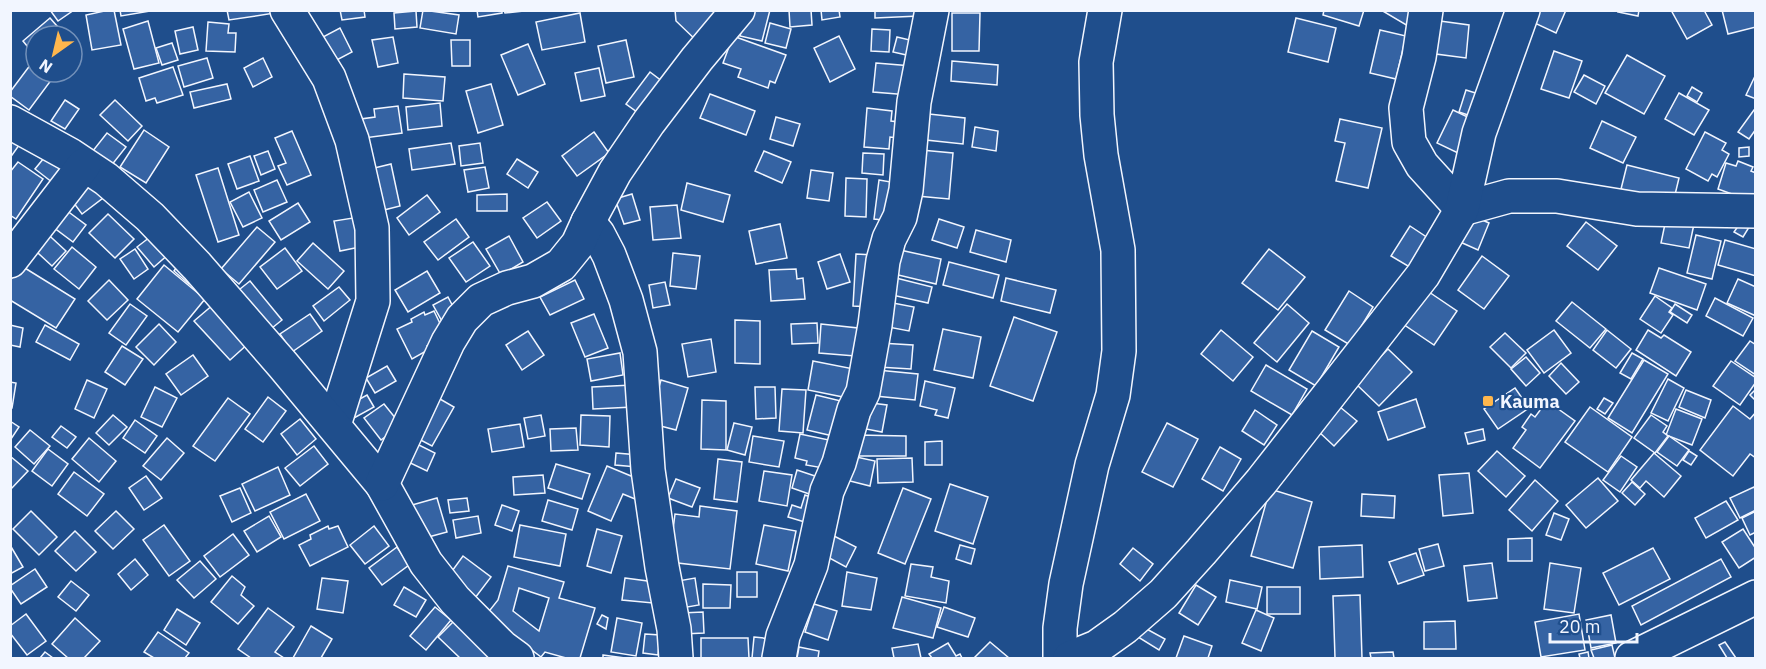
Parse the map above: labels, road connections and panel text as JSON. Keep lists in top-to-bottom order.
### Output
{
  "places": {
    "transit": ["Kauma"]
  },
  "scale_bar": "20 m",
  "north": "bottom left"
}
